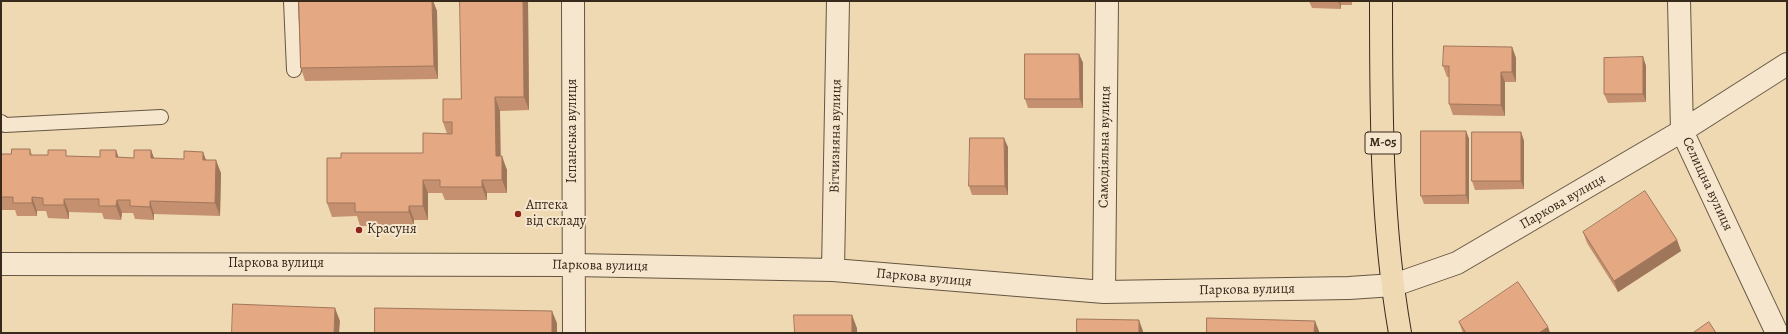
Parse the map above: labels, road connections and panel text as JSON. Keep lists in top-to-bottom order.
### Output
{
  "streets": {
    "main road": ["М-05"],
    "street": [
      "Іспанська вулиця",
      "Вітчизняна вулиця",
      "Самодіяльна вулиця",
      "Селищна вулиця",
      "Паркова вулиця"
    ]
  },
  "crossings": [
    ["Іспанська вулиця", "Паркова вулиця"],
    ["Вітчизняна вулиця", "Паркова вулиця"],
    ["М-05", "Паркова вулиця"],
    ["Самодіяльна вулиця", "Паркова вулиця"],
    ["Селищна вулиця", "Паркова вулиця"]
  ],
  "places": ["Аптека від складу", "Красуня"]
}
